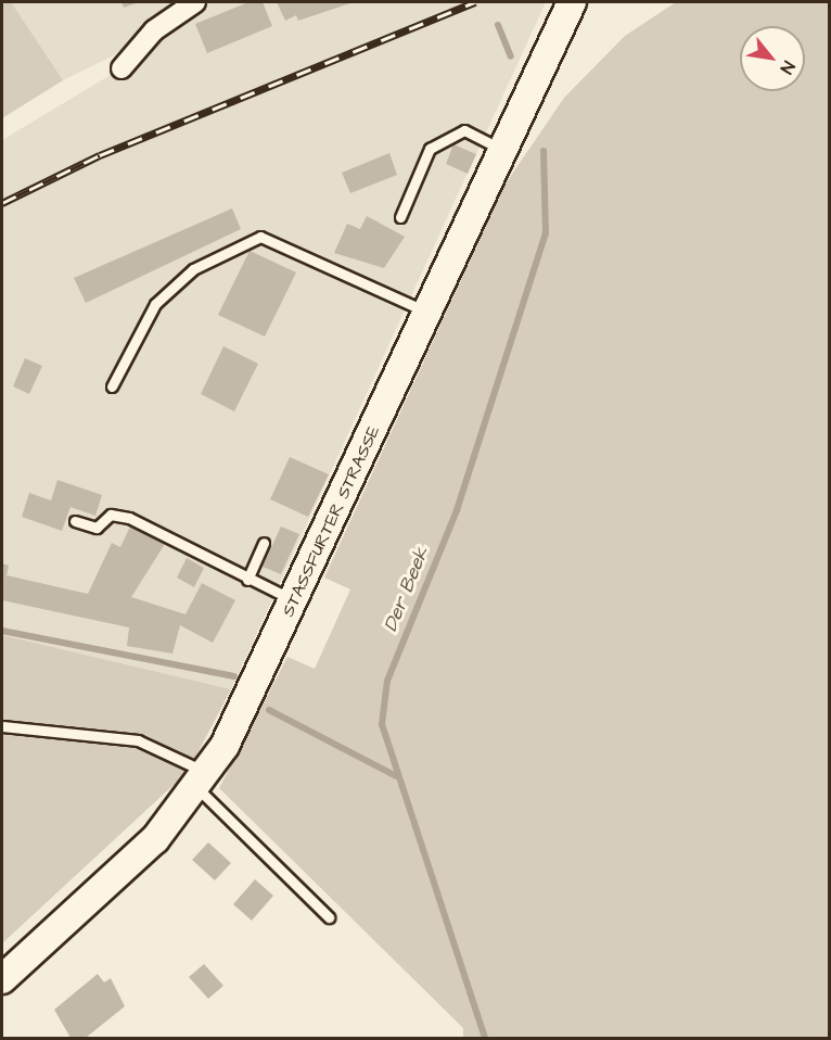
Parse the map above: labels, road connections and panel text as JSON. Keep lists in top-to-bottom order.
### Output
{
  "streets": {
    "main road": ["STASSFURTER STRASSE"]
  },
  "water": ["Der Beek"],
  "north": "bottom right"
}
